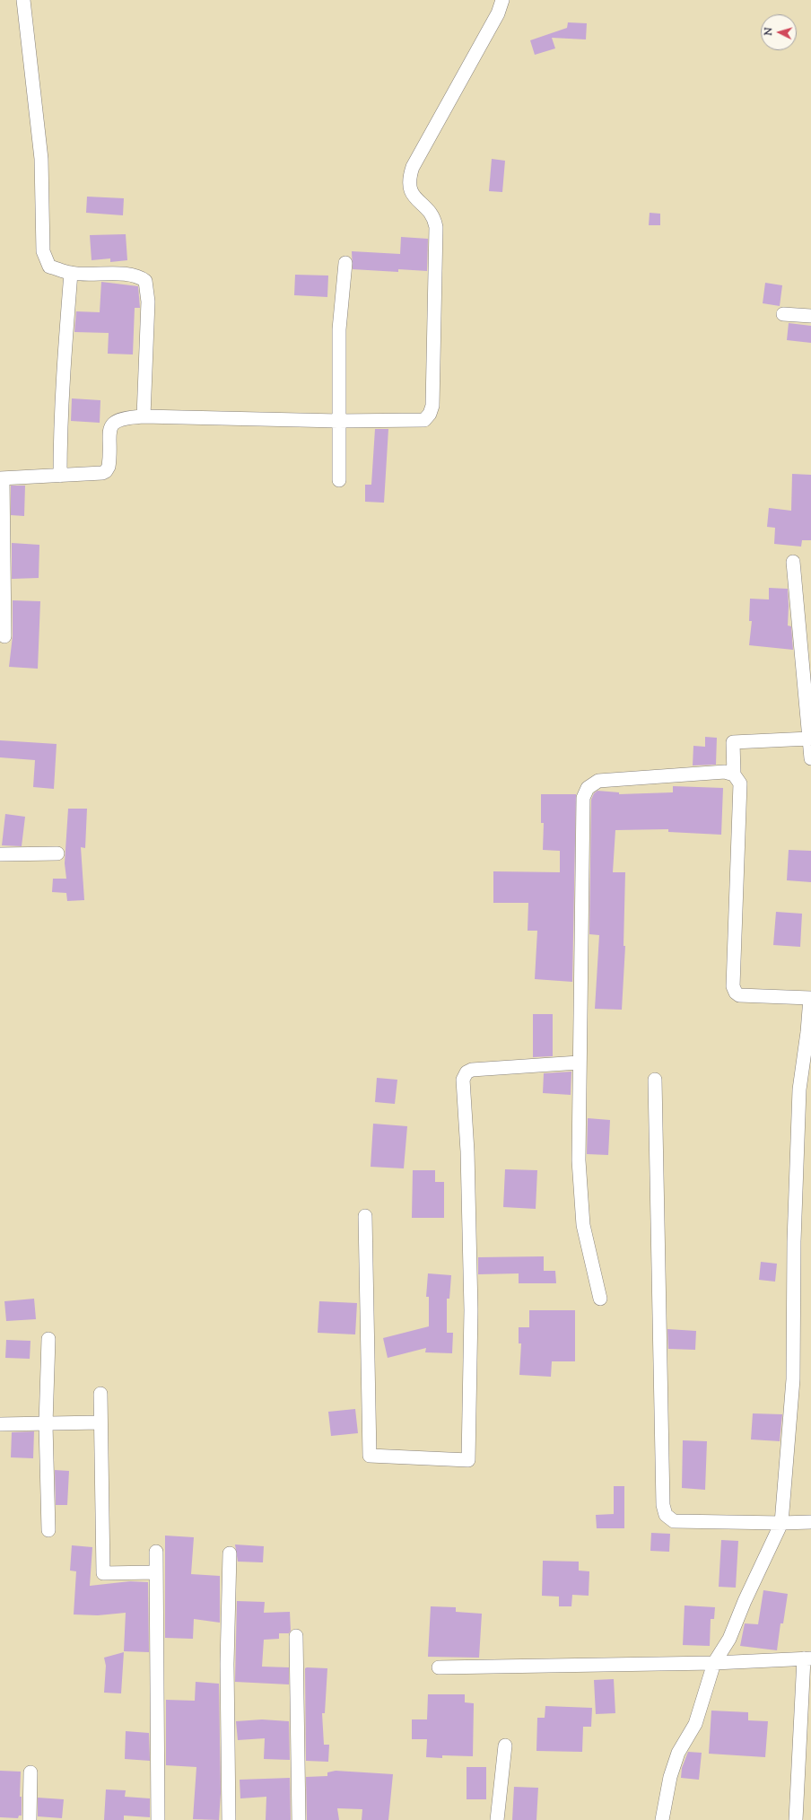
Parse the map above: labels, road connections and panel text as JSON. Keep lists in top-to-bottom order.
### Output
{
  "north": "left"
}
